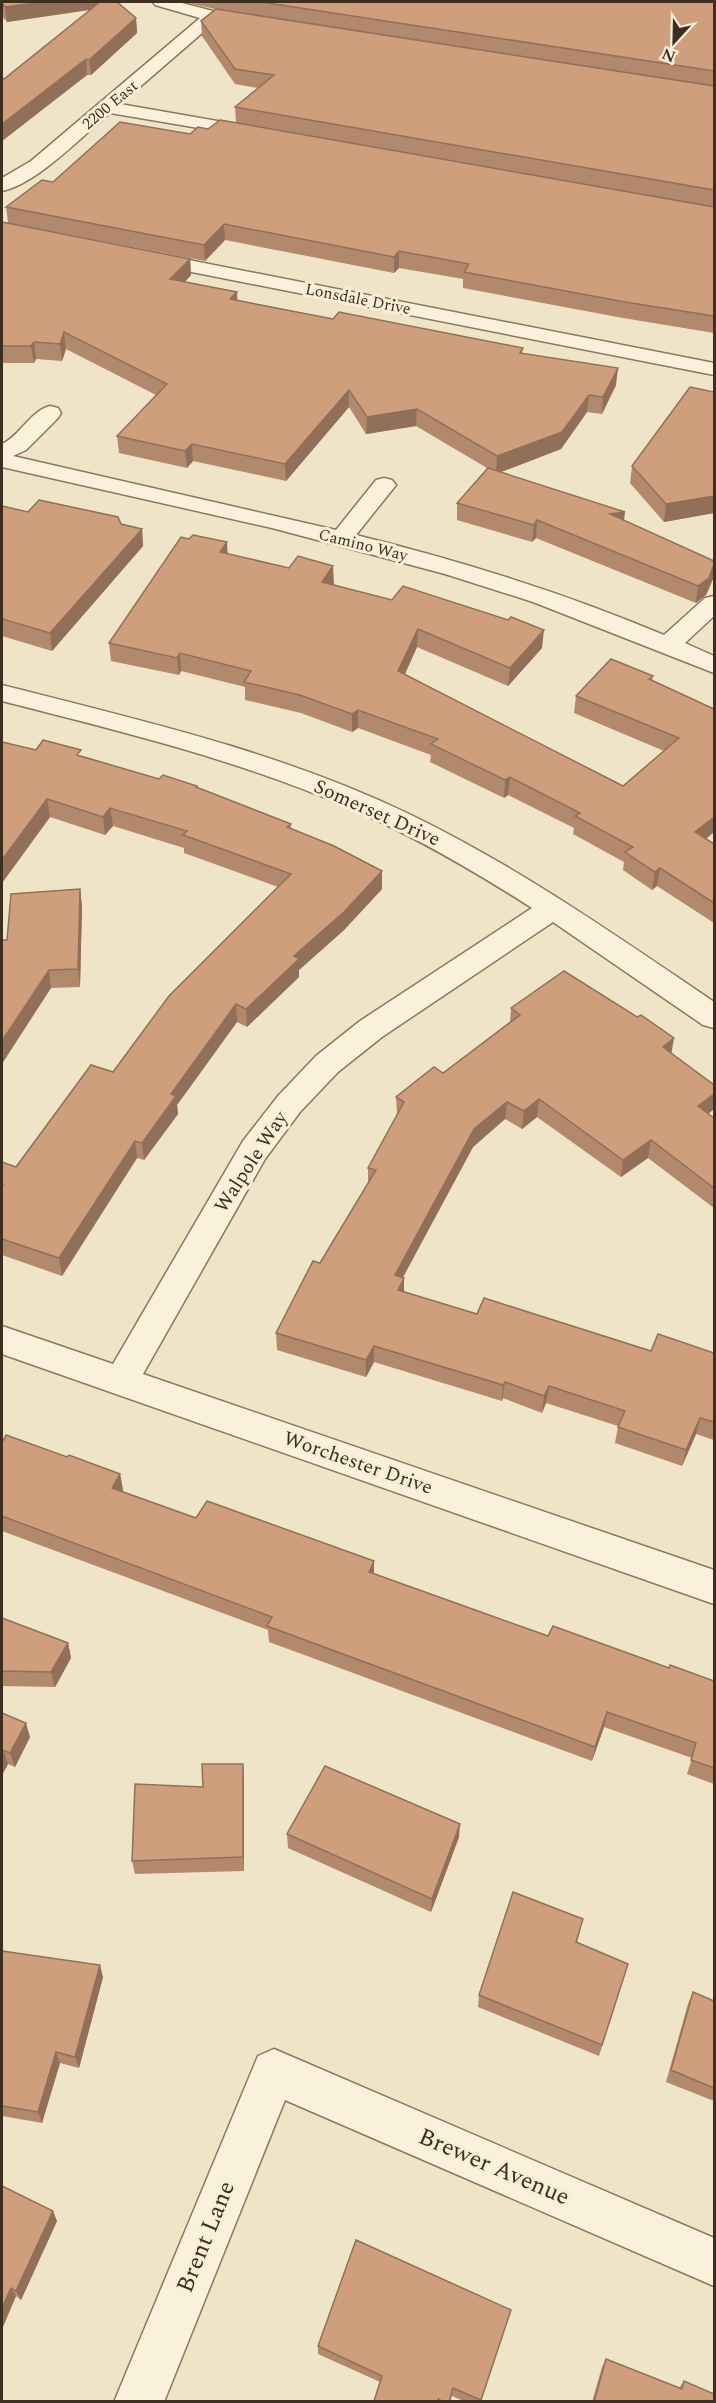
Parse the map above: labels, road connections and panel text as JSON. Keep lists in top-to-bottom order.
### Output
{
  "streets": {
    "street": [
      "2200 East",
      "Lonsdale Drive",
      "Camino Way",
      "Somerset Drive",
      "Walpole Way",
      "Worchester Drive",
      "Brewer Avenue",
      "Brent Lane"
    ]
  },
  "crossings": [
    ["Somerset Drive", "Walpole Way"],
    ["Walpole Way", "Worchester Drive"],
    ["Brewer Avenue", "Brent Lane"]
  ],
  "north": "bottom"
}
